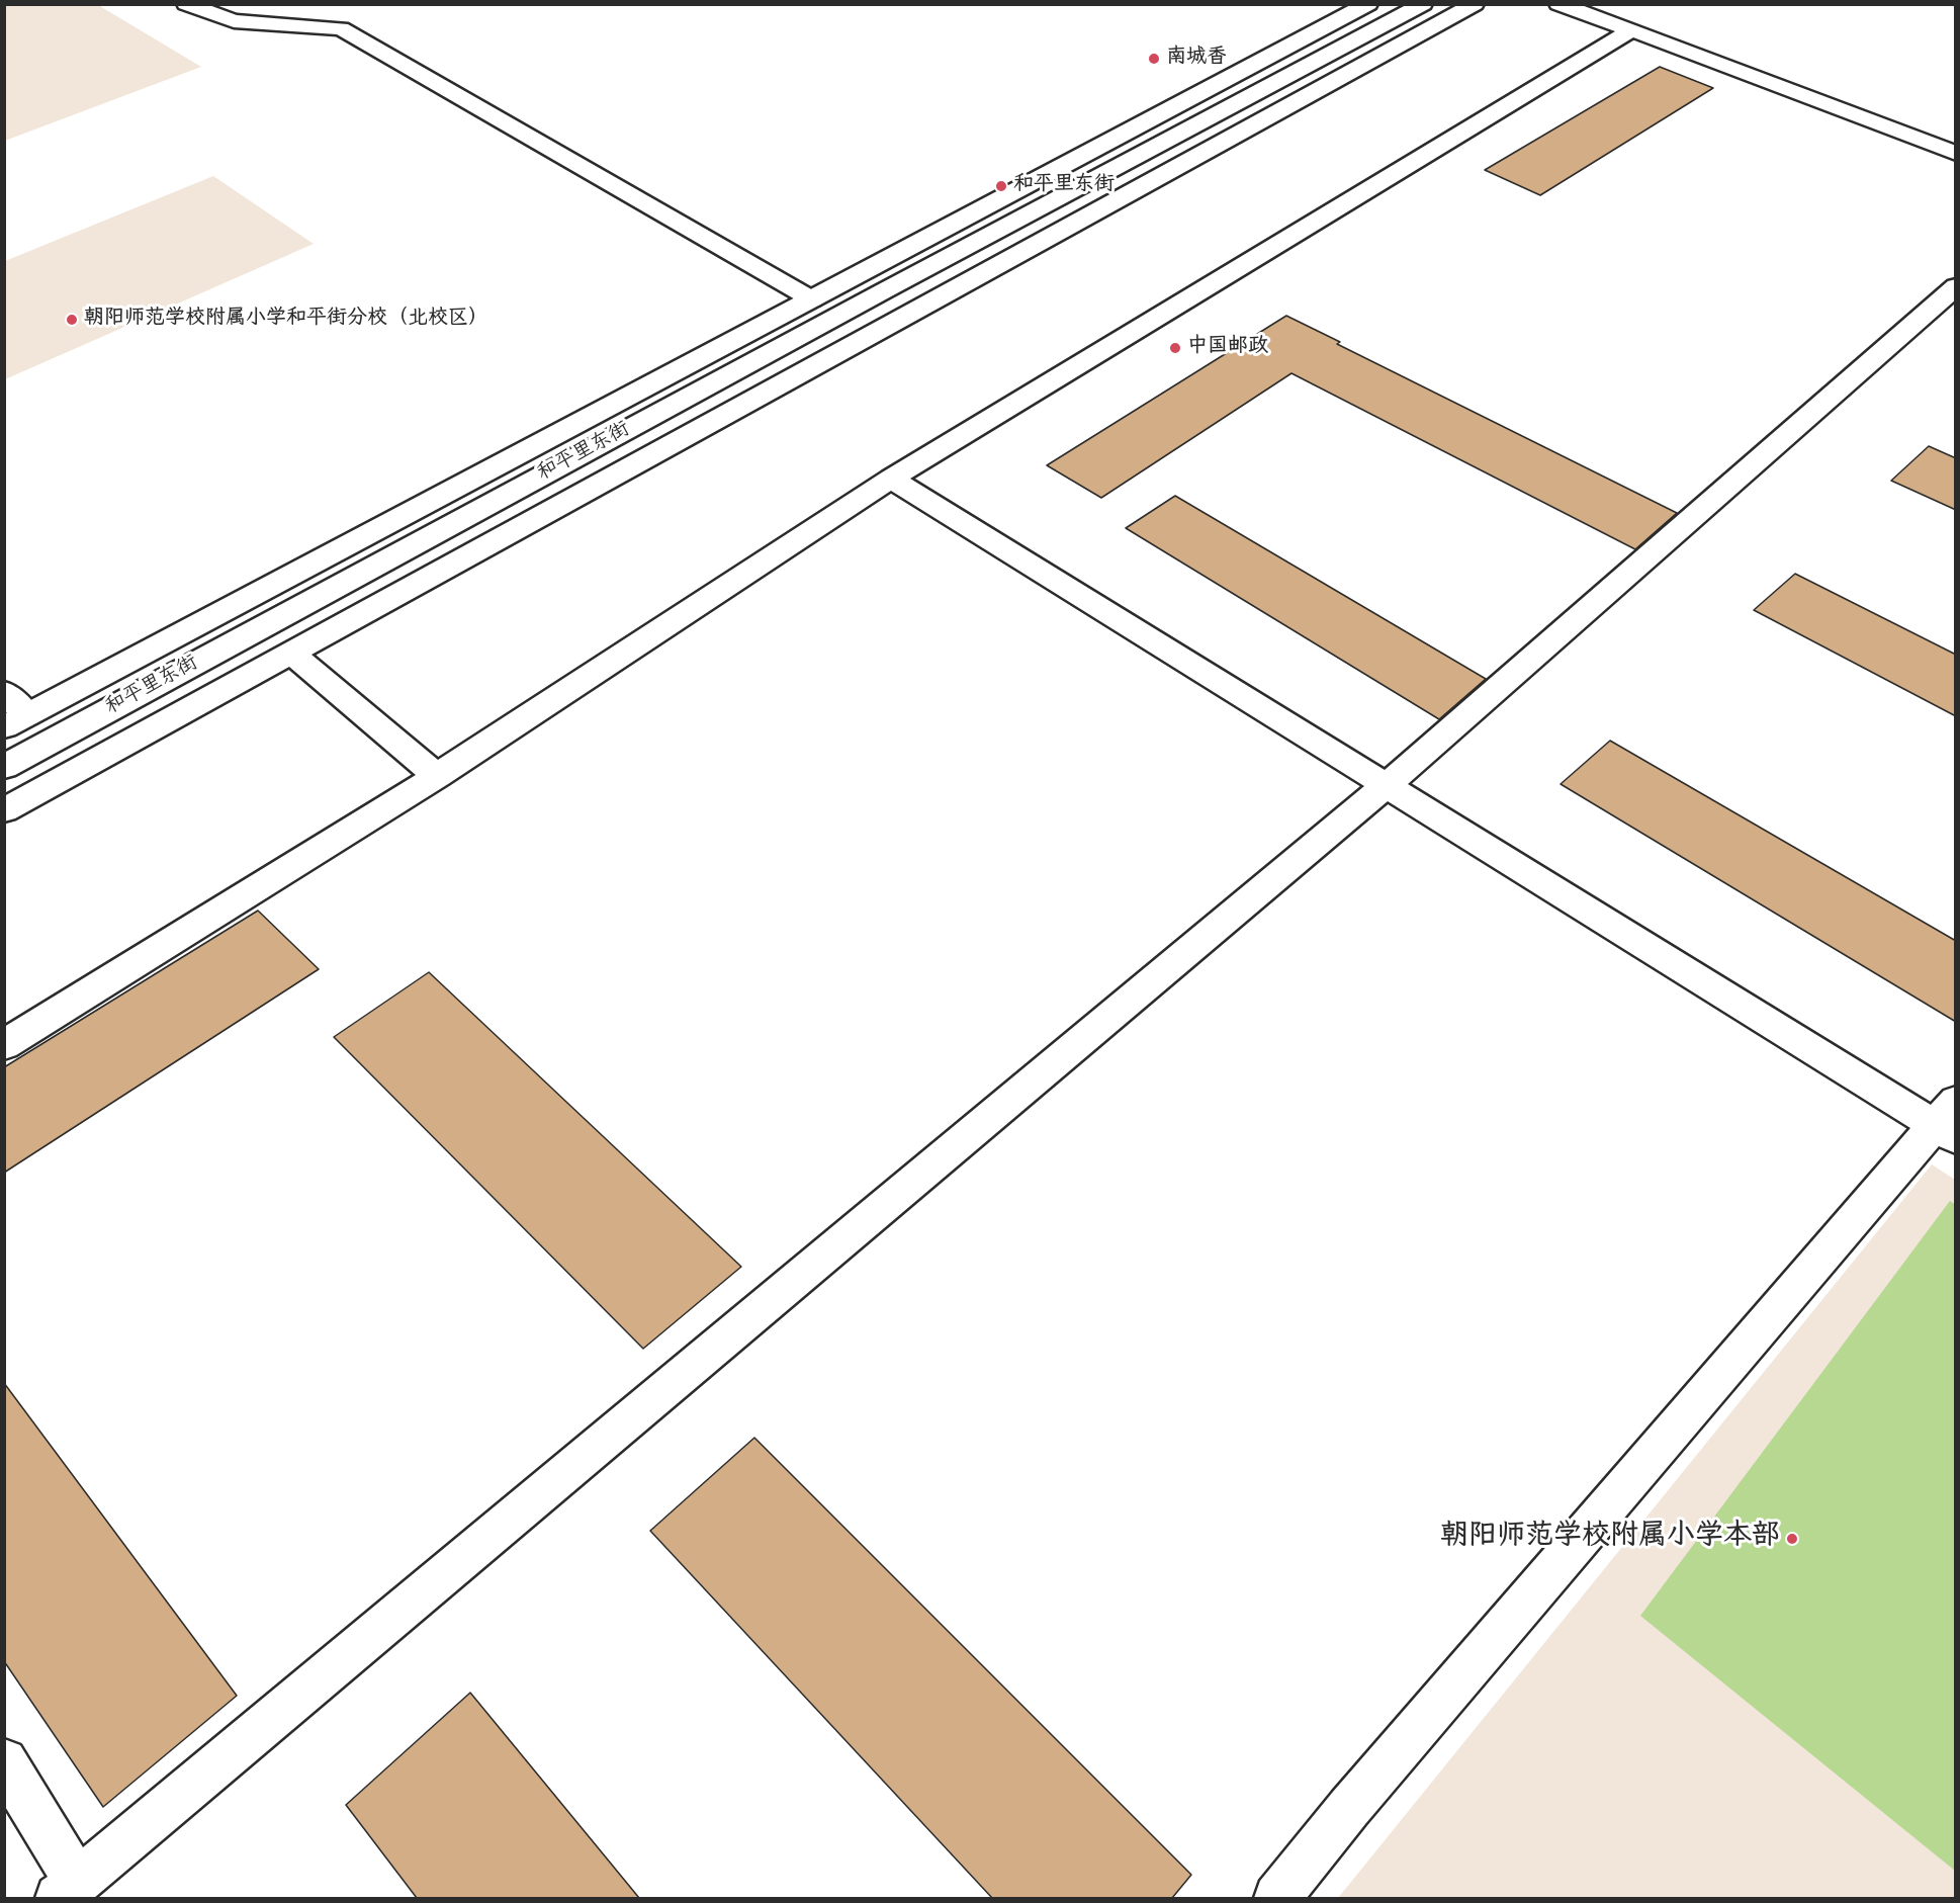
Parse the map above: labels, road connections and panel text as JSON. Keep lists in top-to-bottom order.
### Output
{
  "streets": {
    "street": ["和平里东街"]
  },
  "places": [
    "南城香",
    "和平里东街",
    "朝阳师范学校附属小学和平街分校（北校区）",
    "中国邮政",
    "朝阳师范学校附属小学本部"
  ]
}
